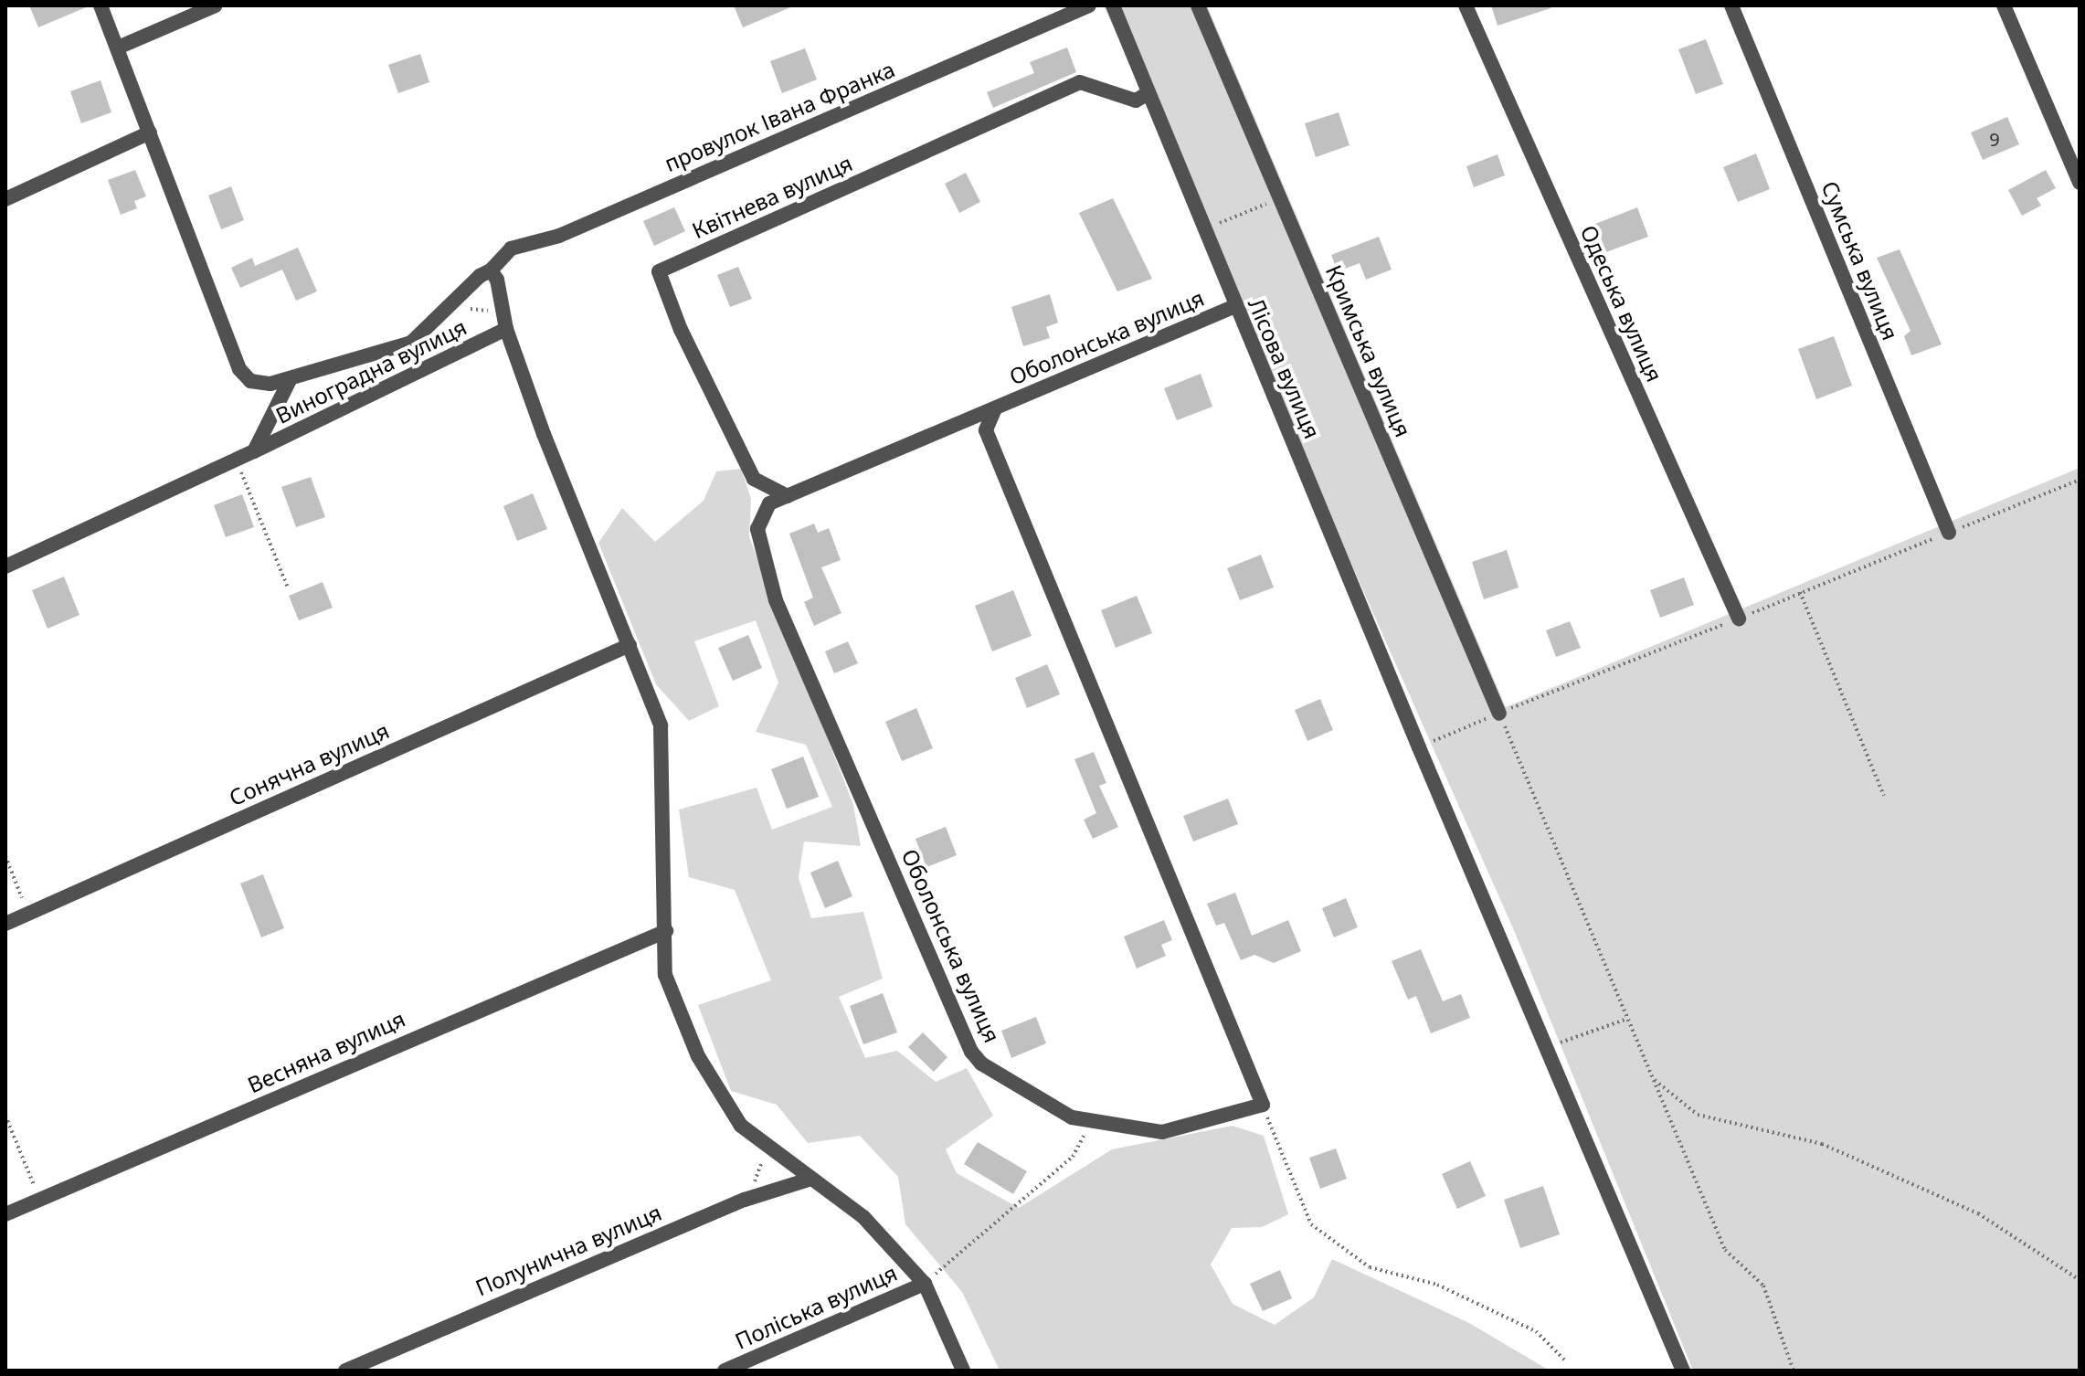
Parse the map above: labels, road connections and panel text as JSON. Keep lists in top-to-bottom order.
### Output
{
  "streets": {
    "street": [
      "провулок Івана Франка",
      "Квітнева вулиця",
      "Сумська вулиця",
      "Одеська вулиця",
      "Оболонська вулиця",
      "Кримська вулиця",
      "Лісова вулиця",
      "Виноградна вулиця",
      "Сонячна вулиця",
      "Весняна вулиця",
      "Полунична вулиця",
      "Поліська вулиця"
    ]
  },
  "crossings": [
    ["провулок Івана Франка", "Виноградна вулиця"],
    ["Квітнева вулиця", "Оболонська вулиця"],
    ["Квітнева вулиця", "Лісова вулиця"],
    ["Оболонська вулиця", "Лісова вулиця"]
  ],
  "house_numbers": ["9"]
}
